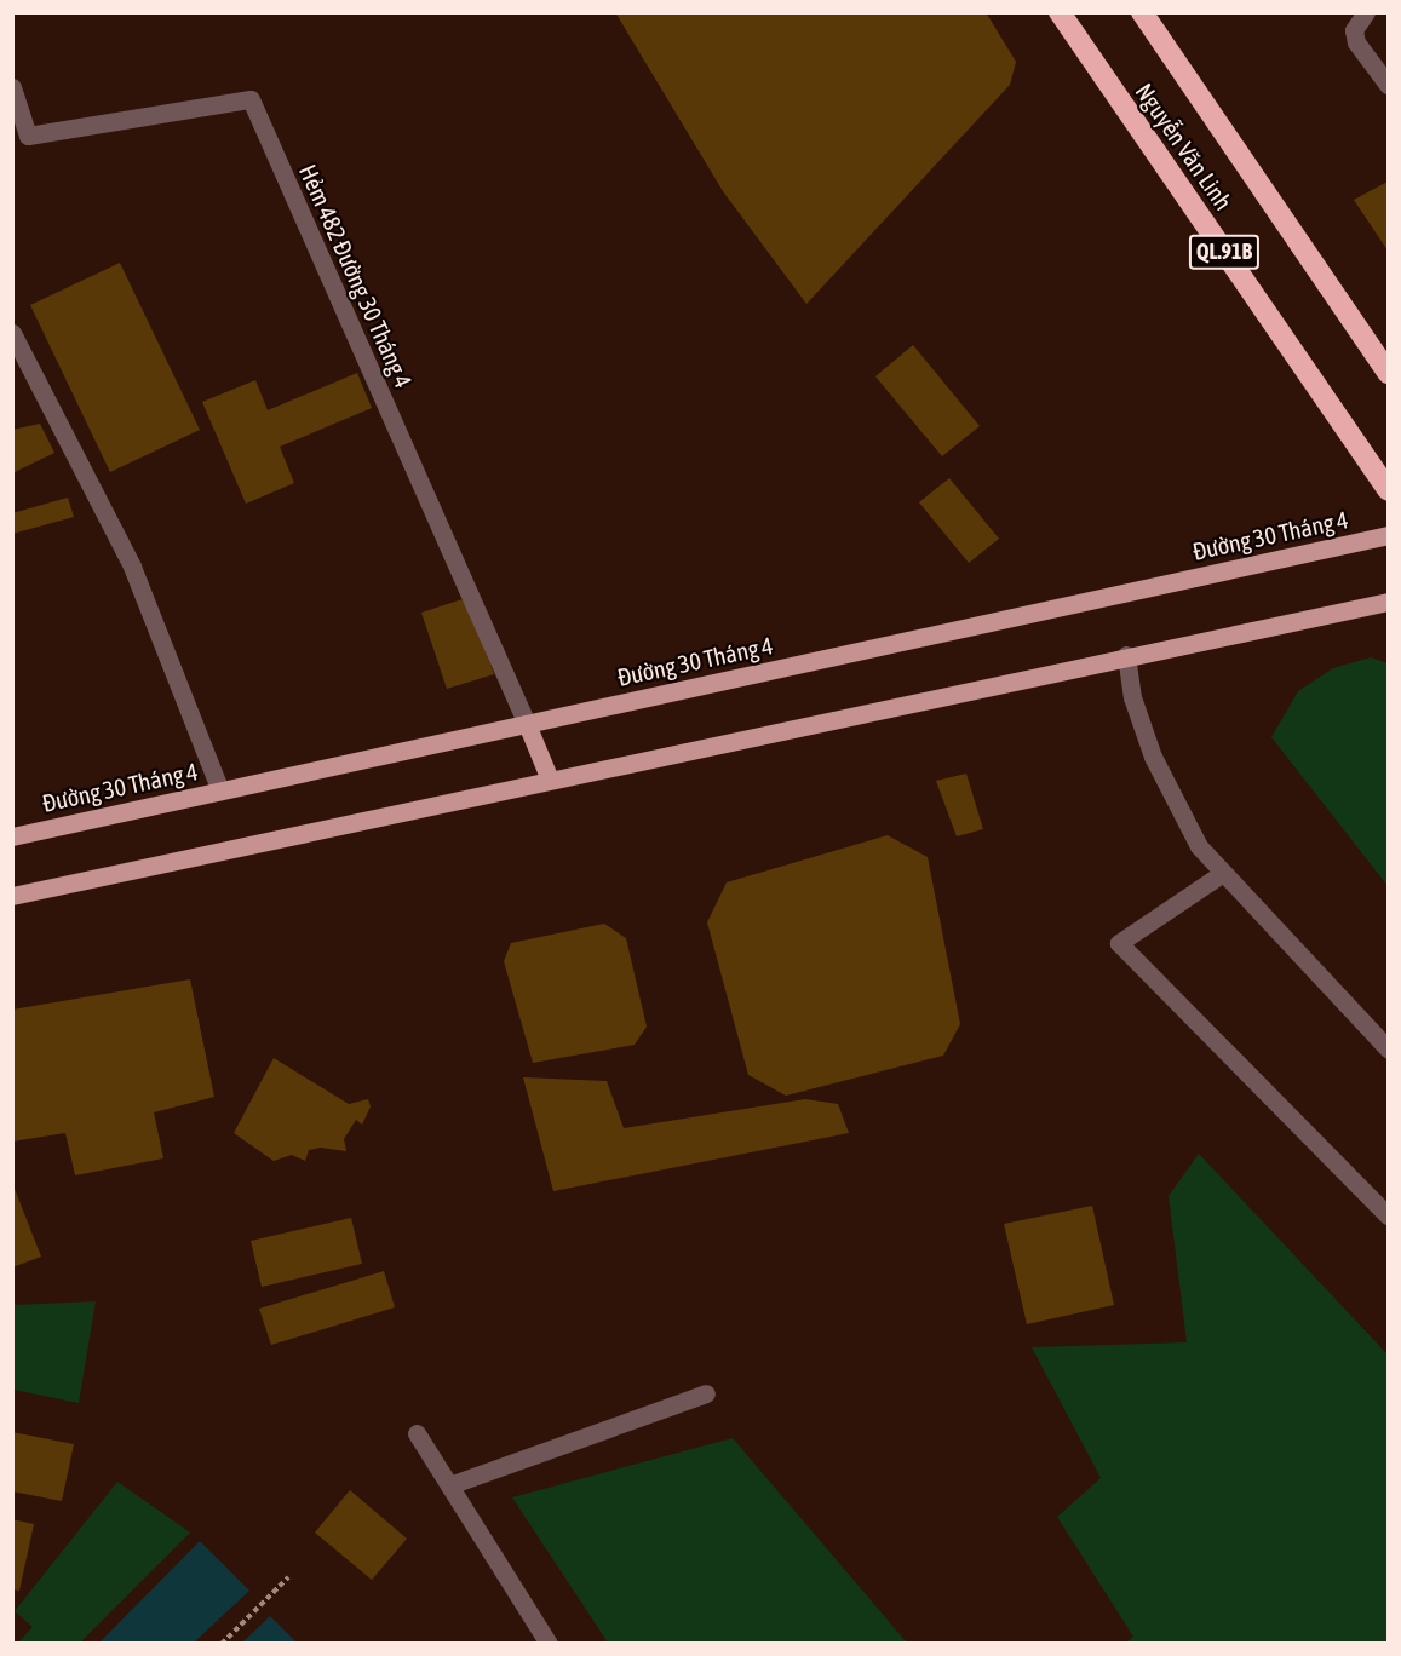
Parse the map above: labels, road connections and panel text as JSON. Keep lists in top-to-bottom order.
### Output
{
  "streets": {
    "highway": ["Nguyễn Văn Linh", "QL.91B"],
    "main road": ["Đường 30 Tháng 4"],
    "street": ["Hẻm 482 Đường 30 Tháng 4"]
  },
  "crossings": [
    ["Hẻm 482 Đường 30 Tháng 4", "Đường 30 Tháng 4"]
  ]
}
